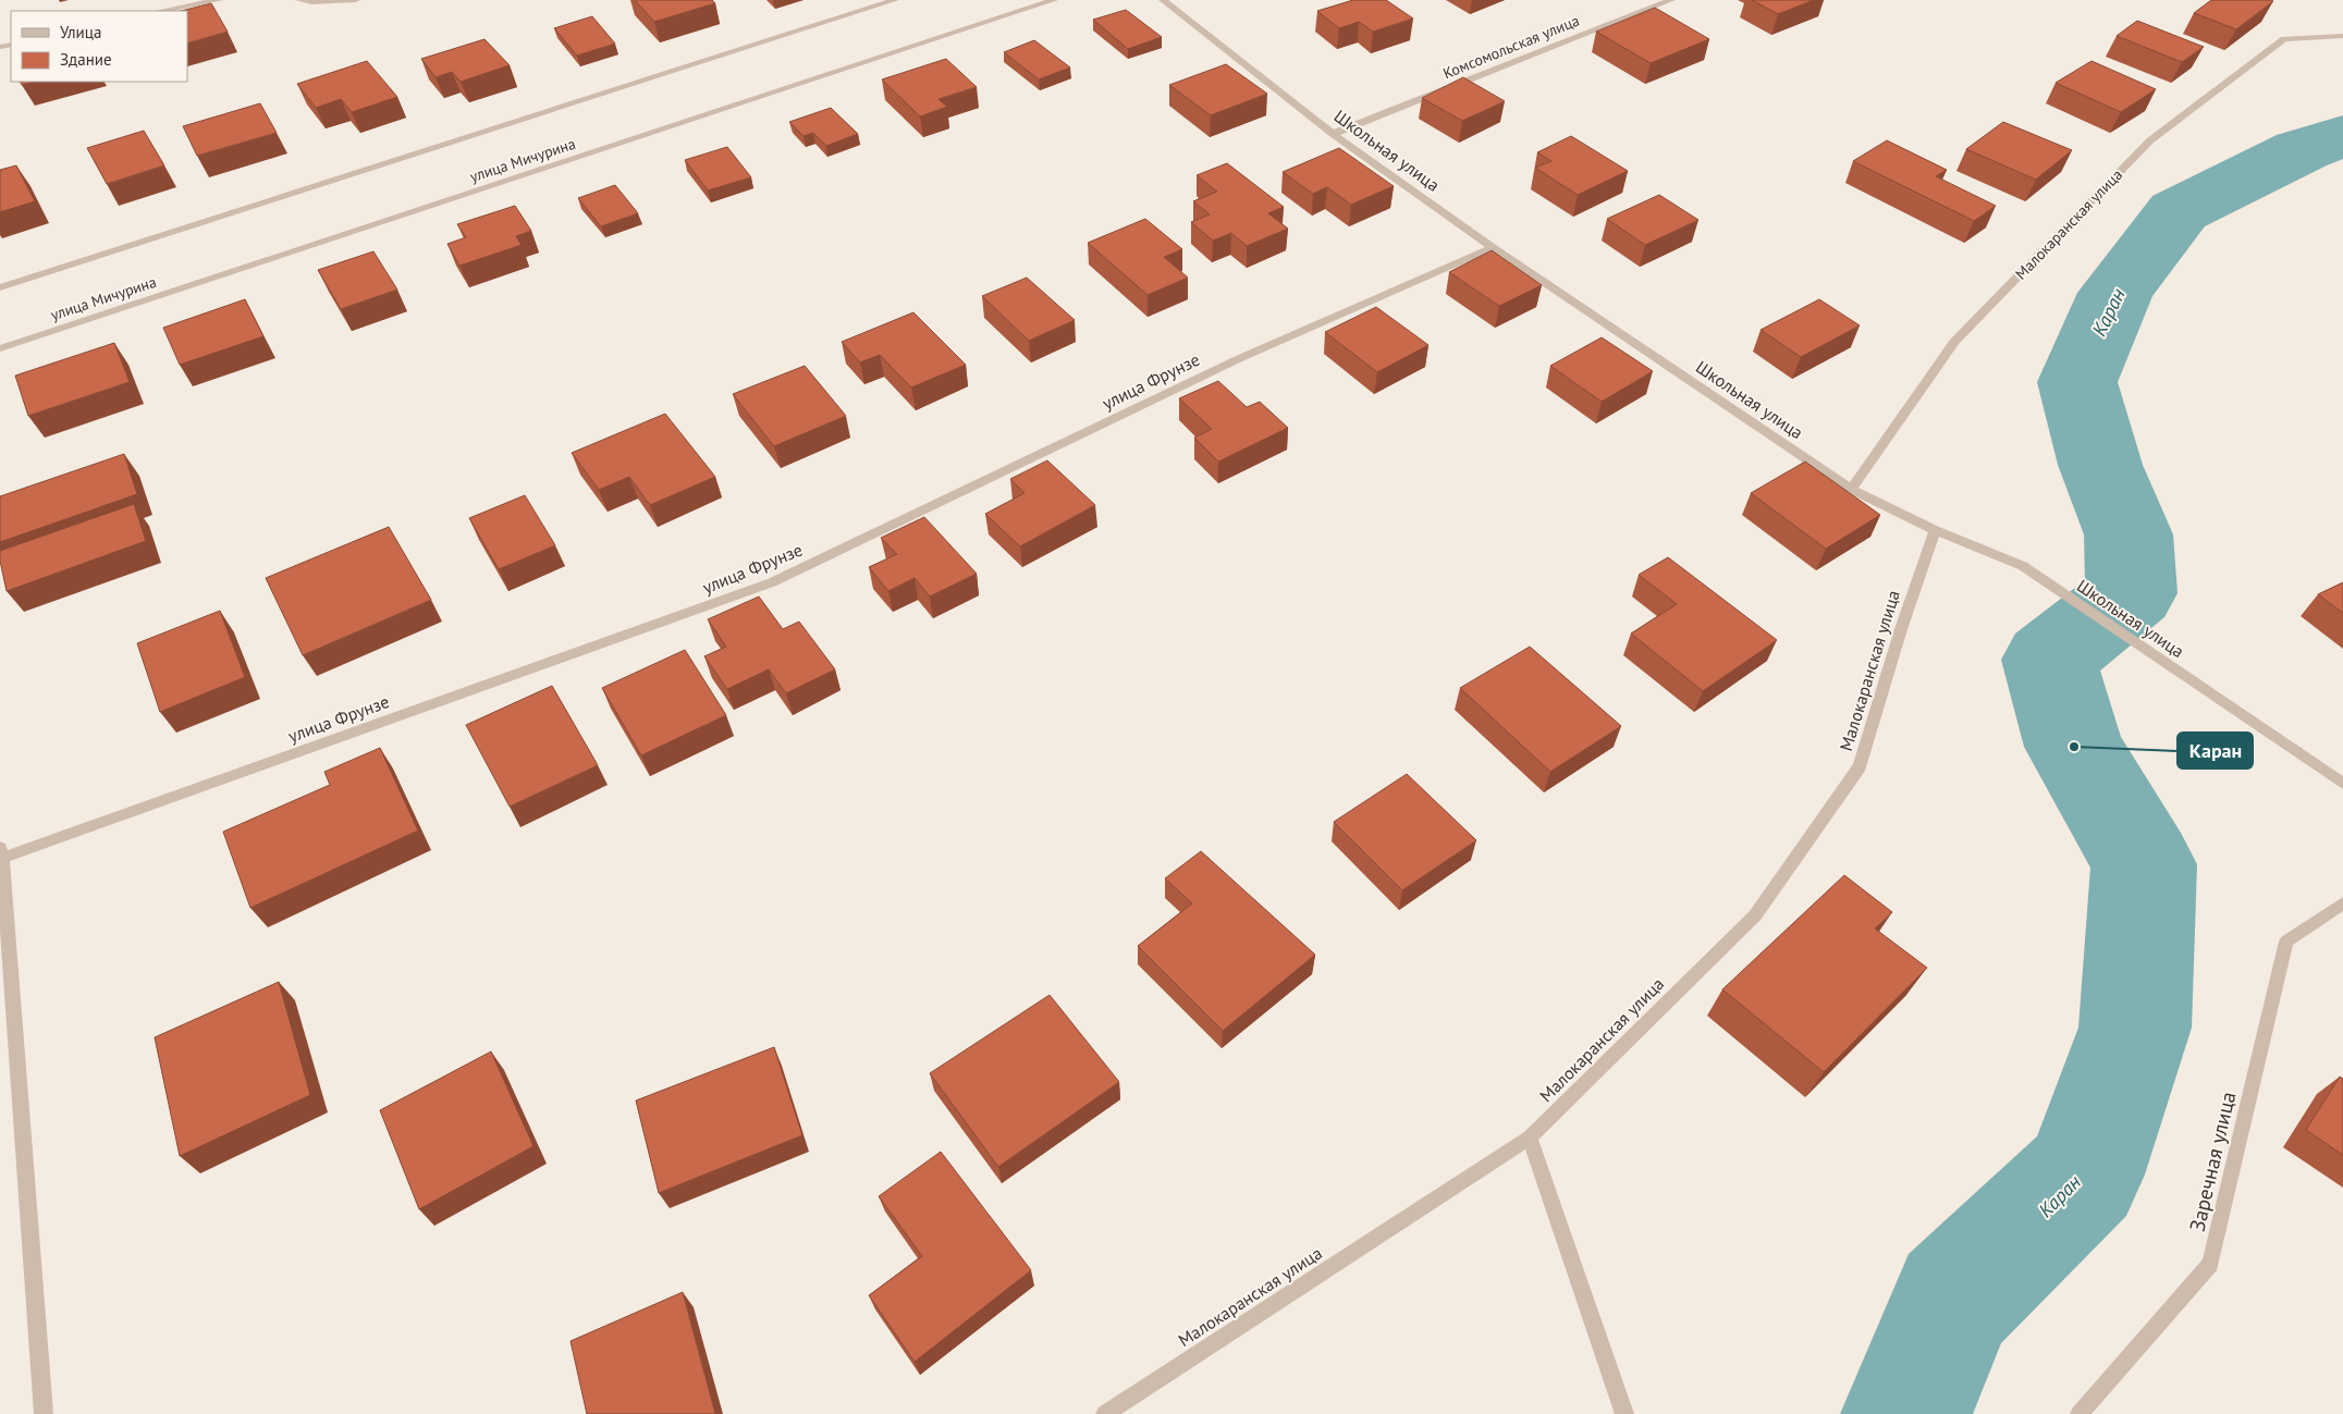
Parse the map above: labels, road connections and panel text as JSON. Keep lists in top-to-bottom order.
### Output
{
  "streets": {
    "street": [
      "Комсомольская улица",
      "Школьная улица",
      "улица Мичурина",
      "Малокаранская улица",
      "улица Фрунзе",
      "Заречная улица"
    ]
  },
  "crossings": [
    ["Комсомольская улица", "Школьная улица"],
    ["Школьная улица", "Малокаранская улица"],
    ["Школьная улица", "улица Фрунзе"]
  ],
  "water": ["Каран"],
  "places": ["Каран"],
  "legend": ["Улица", "Здание"]
}
